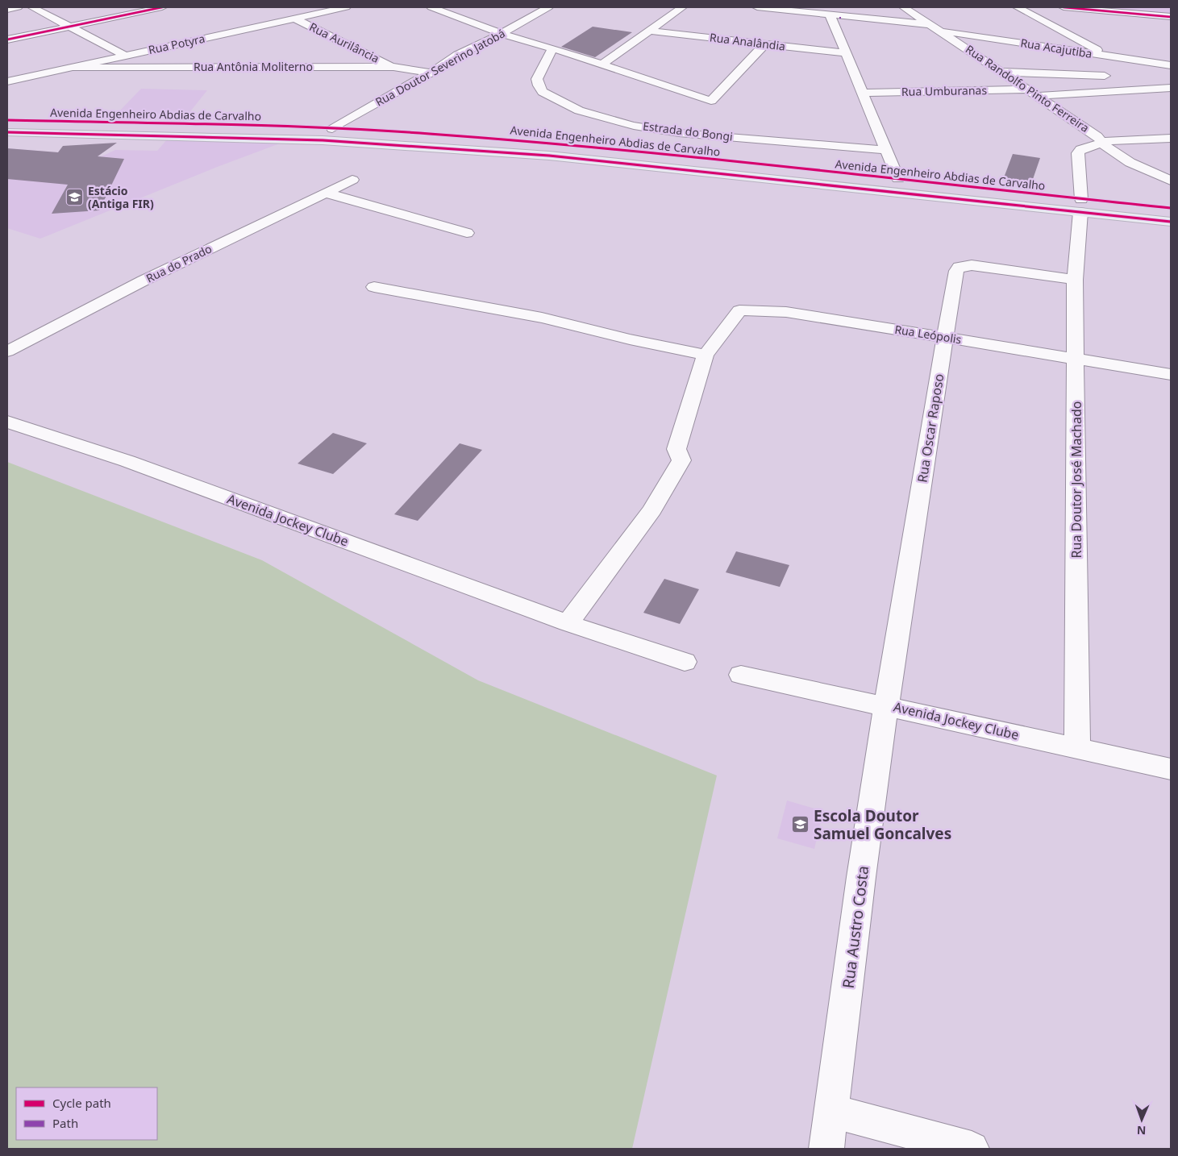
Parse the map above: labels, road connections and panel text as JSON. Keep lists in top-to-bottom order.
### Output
{
  "streets": {
    "highway": ["Avenida Engenheiro Abdias de Carvalho"],
    "street": [
      "Rua Analândia",
      "Rua Aurilância",
      "Rua Potyra",
      "Rua Acajutiba",
      "Rua Antônia Moliterno",
      "Rua Doutor Severino Jatobá",
      "Rua Randolfo Pinto Ferreira",
      "Rua Umburanas",
      "Estrada do Bongi",
      "Rua do Prado",
      "Rua Leópolis",
      "Rua Oscar Raposo",
      "Rua Doutor José Machado",
      "Avenida Jockey Clube",
      "Rua Austro Costa"
    ]
  },
  "crossings": [
    ["Rua Aurilância", "Rua Potyra"],
    ["Rua Aurilância", "Rua Antônia Moliterno"],
    ["Rua Potyra", "Rua Antônia Moliterno"],
    ["Rua Acajutiba", "Rua Randolfo Pinto Ferreira"],
    ["Rua Antônia Moliterno", "Rua Doutor Severino Jatobá"],
    ["Rua Doutor Severino Jatobá", "Avenida Engenheiro Abdias de Carvalho"],
    ["Rua Randolfo Pinto Ferreira", "Rua Umburanas"],
    ["Rua Randolfo Pinto Ferreira", "Rua Doutor José Machado"],
    ["Avenida Engenheiro Abdias de Carvalho", "Rua Doutor José Machado"],
    ["Rua Leópolis", "Rua Oscar Raposo"],
    ["Rua Leópolis", "Rua Doutor José Machado"],
    ["Rua Oscar Raposo", "Rua Doutor José Machado"],
    ["Rua Oscar Raposo", "Avenida Jockey Clube"],
    ["Rua Oscar Raposo", "Rua Austro Costa"],
    ["Rua Doutor José Machado", "Avenida Jockey Clube"],
    ["Avenida Jockey Clube", "Rua Austro Costa"]
  ],
  "places": {
    "school or university": ["Estácio (Antiga FIR)", "Escola Doutor Samuel Goncalves"]
  },
  "legend": ["Cycle path", "Path"],
  "north": "bottom"
}
